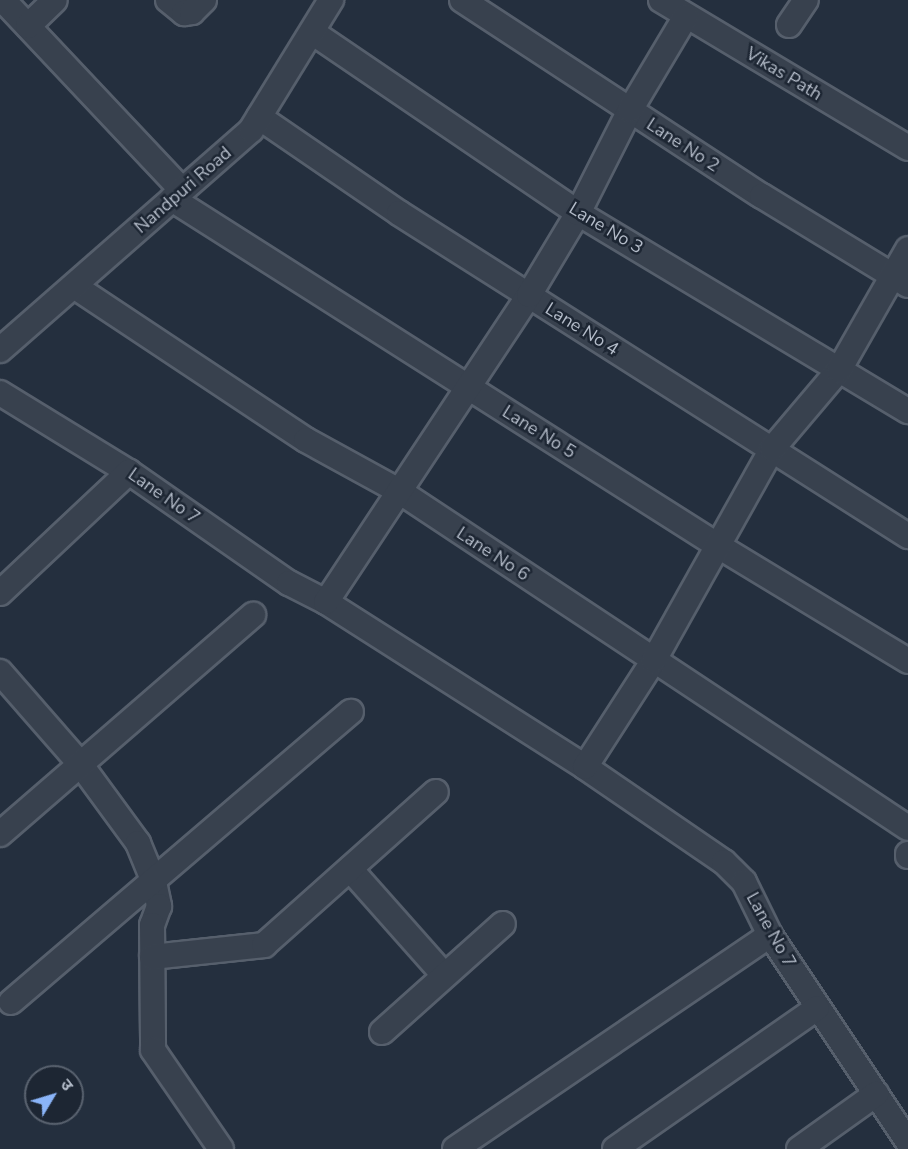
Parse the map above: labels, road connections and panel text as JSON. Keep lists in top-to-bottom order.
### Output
{
  "streets": {
    "street": [
      "Vikas Path",
      "Lane No 2",
      "Nandpuri Road",
      "Lane No 3",
      "Lane No 4",
      "Lane No 5",
      "Lane No 7",
      "Lane No 6"
    ]
  },
  "crossings": [
    ["Nandpuri Road", "Lane No 3"],
    ["Nandpuri Road", "Lane No 4"],
    ["Nandpuri Road", "Lane No 5"],
    ["Nandpuri Road", "Lane No 6"]
  ],
  "north": "top right"
}
